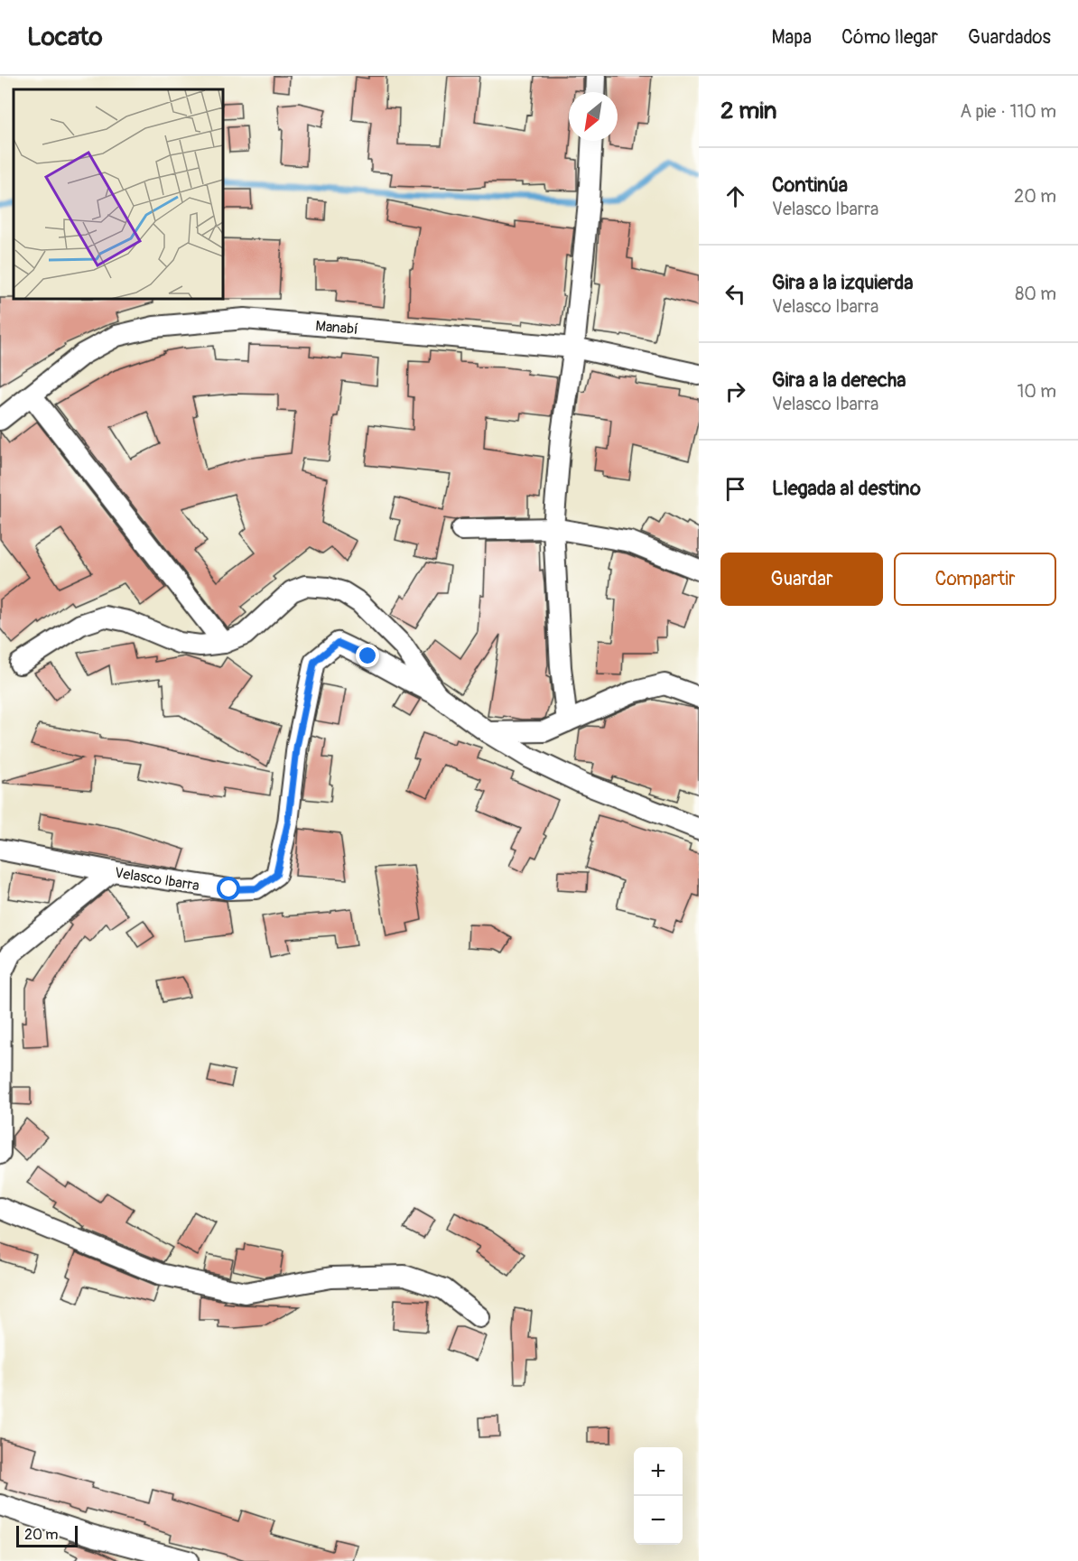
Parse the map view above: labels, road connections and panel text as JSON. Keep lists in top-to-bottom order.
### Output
{
  "streets": {
    "street": ["Manabí", "Velasco Ibarra"]
  },
  "scale_bar": "20 m",
  "north": "bottom left",
  "page": {
    "header": "Locato",
    "nav": ["Mapa", "Cómo llegar", "Guardados"],
    "heading": ["2 min", "A pie · 110 m"],
    "list": [
      ["Continúa", "Velasco Ibarra", "20 m"],
      ["Gira a la izquierda", "Velasco Ibarra", "80 m"],
      ["Gira a la derecha", "Velasco Ibarra", "10 m"],
      "Llegada al destino"
    ],
    "buttons": ["Guardar", "Compartir"],
    "map_buttons": ["+", "−"],
    "scale": "20 m"
  }
}
